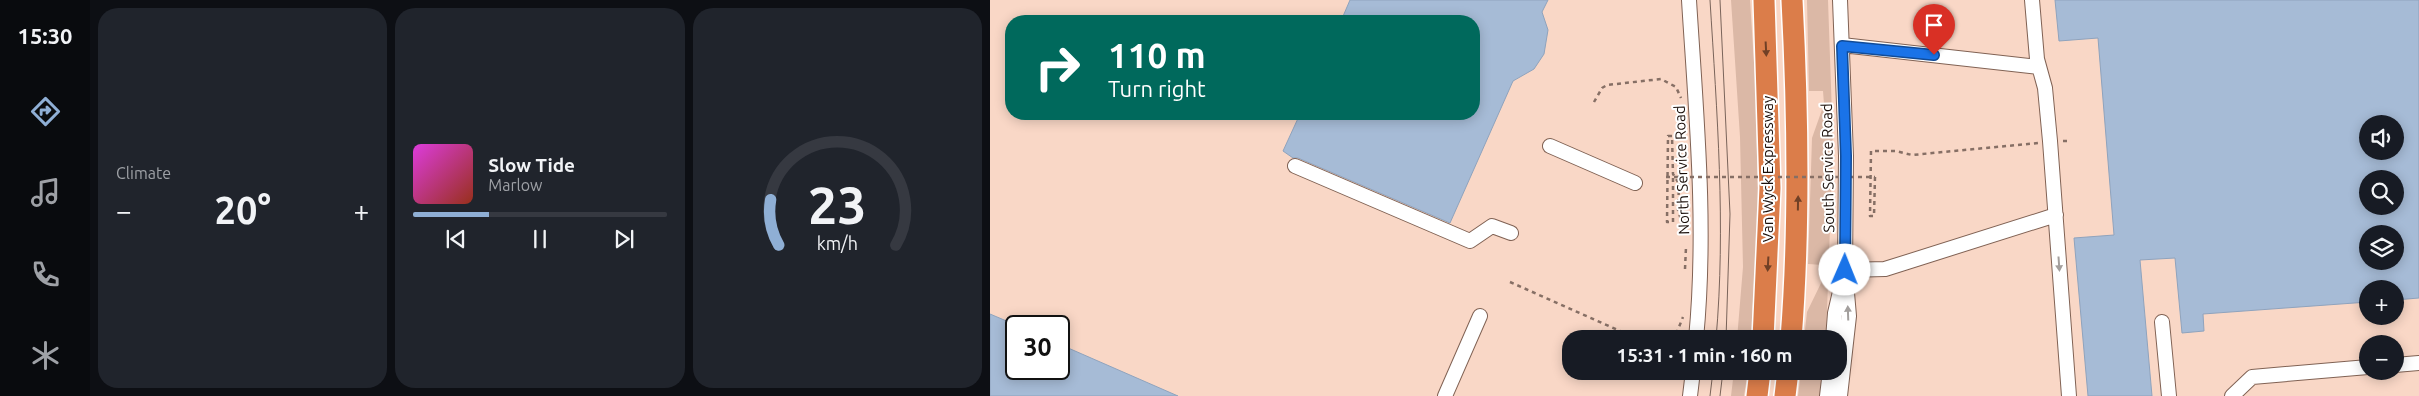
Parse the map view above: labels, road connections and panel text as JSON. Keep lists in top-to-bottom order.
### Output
{
  "streets": {
    "highway": ["Van Wyck Expressway"],
    "street": ["South Service Road", "North Service Road"]
  },
  "page": {
    "tabs": "15:30",
    "tile": "Climate",
    "turn": ["110 m", "Turn right"],
    "map_buttons": ["+", "−"],
    "song": ["Slow Tide", "Marlow"],
    "heat": ["−", "20°", "+"],
    "limit": "30",
    "trip": "15:31 · 1 min · 160 m",
    "gauge": ["23", "km/h"]
  }
}
